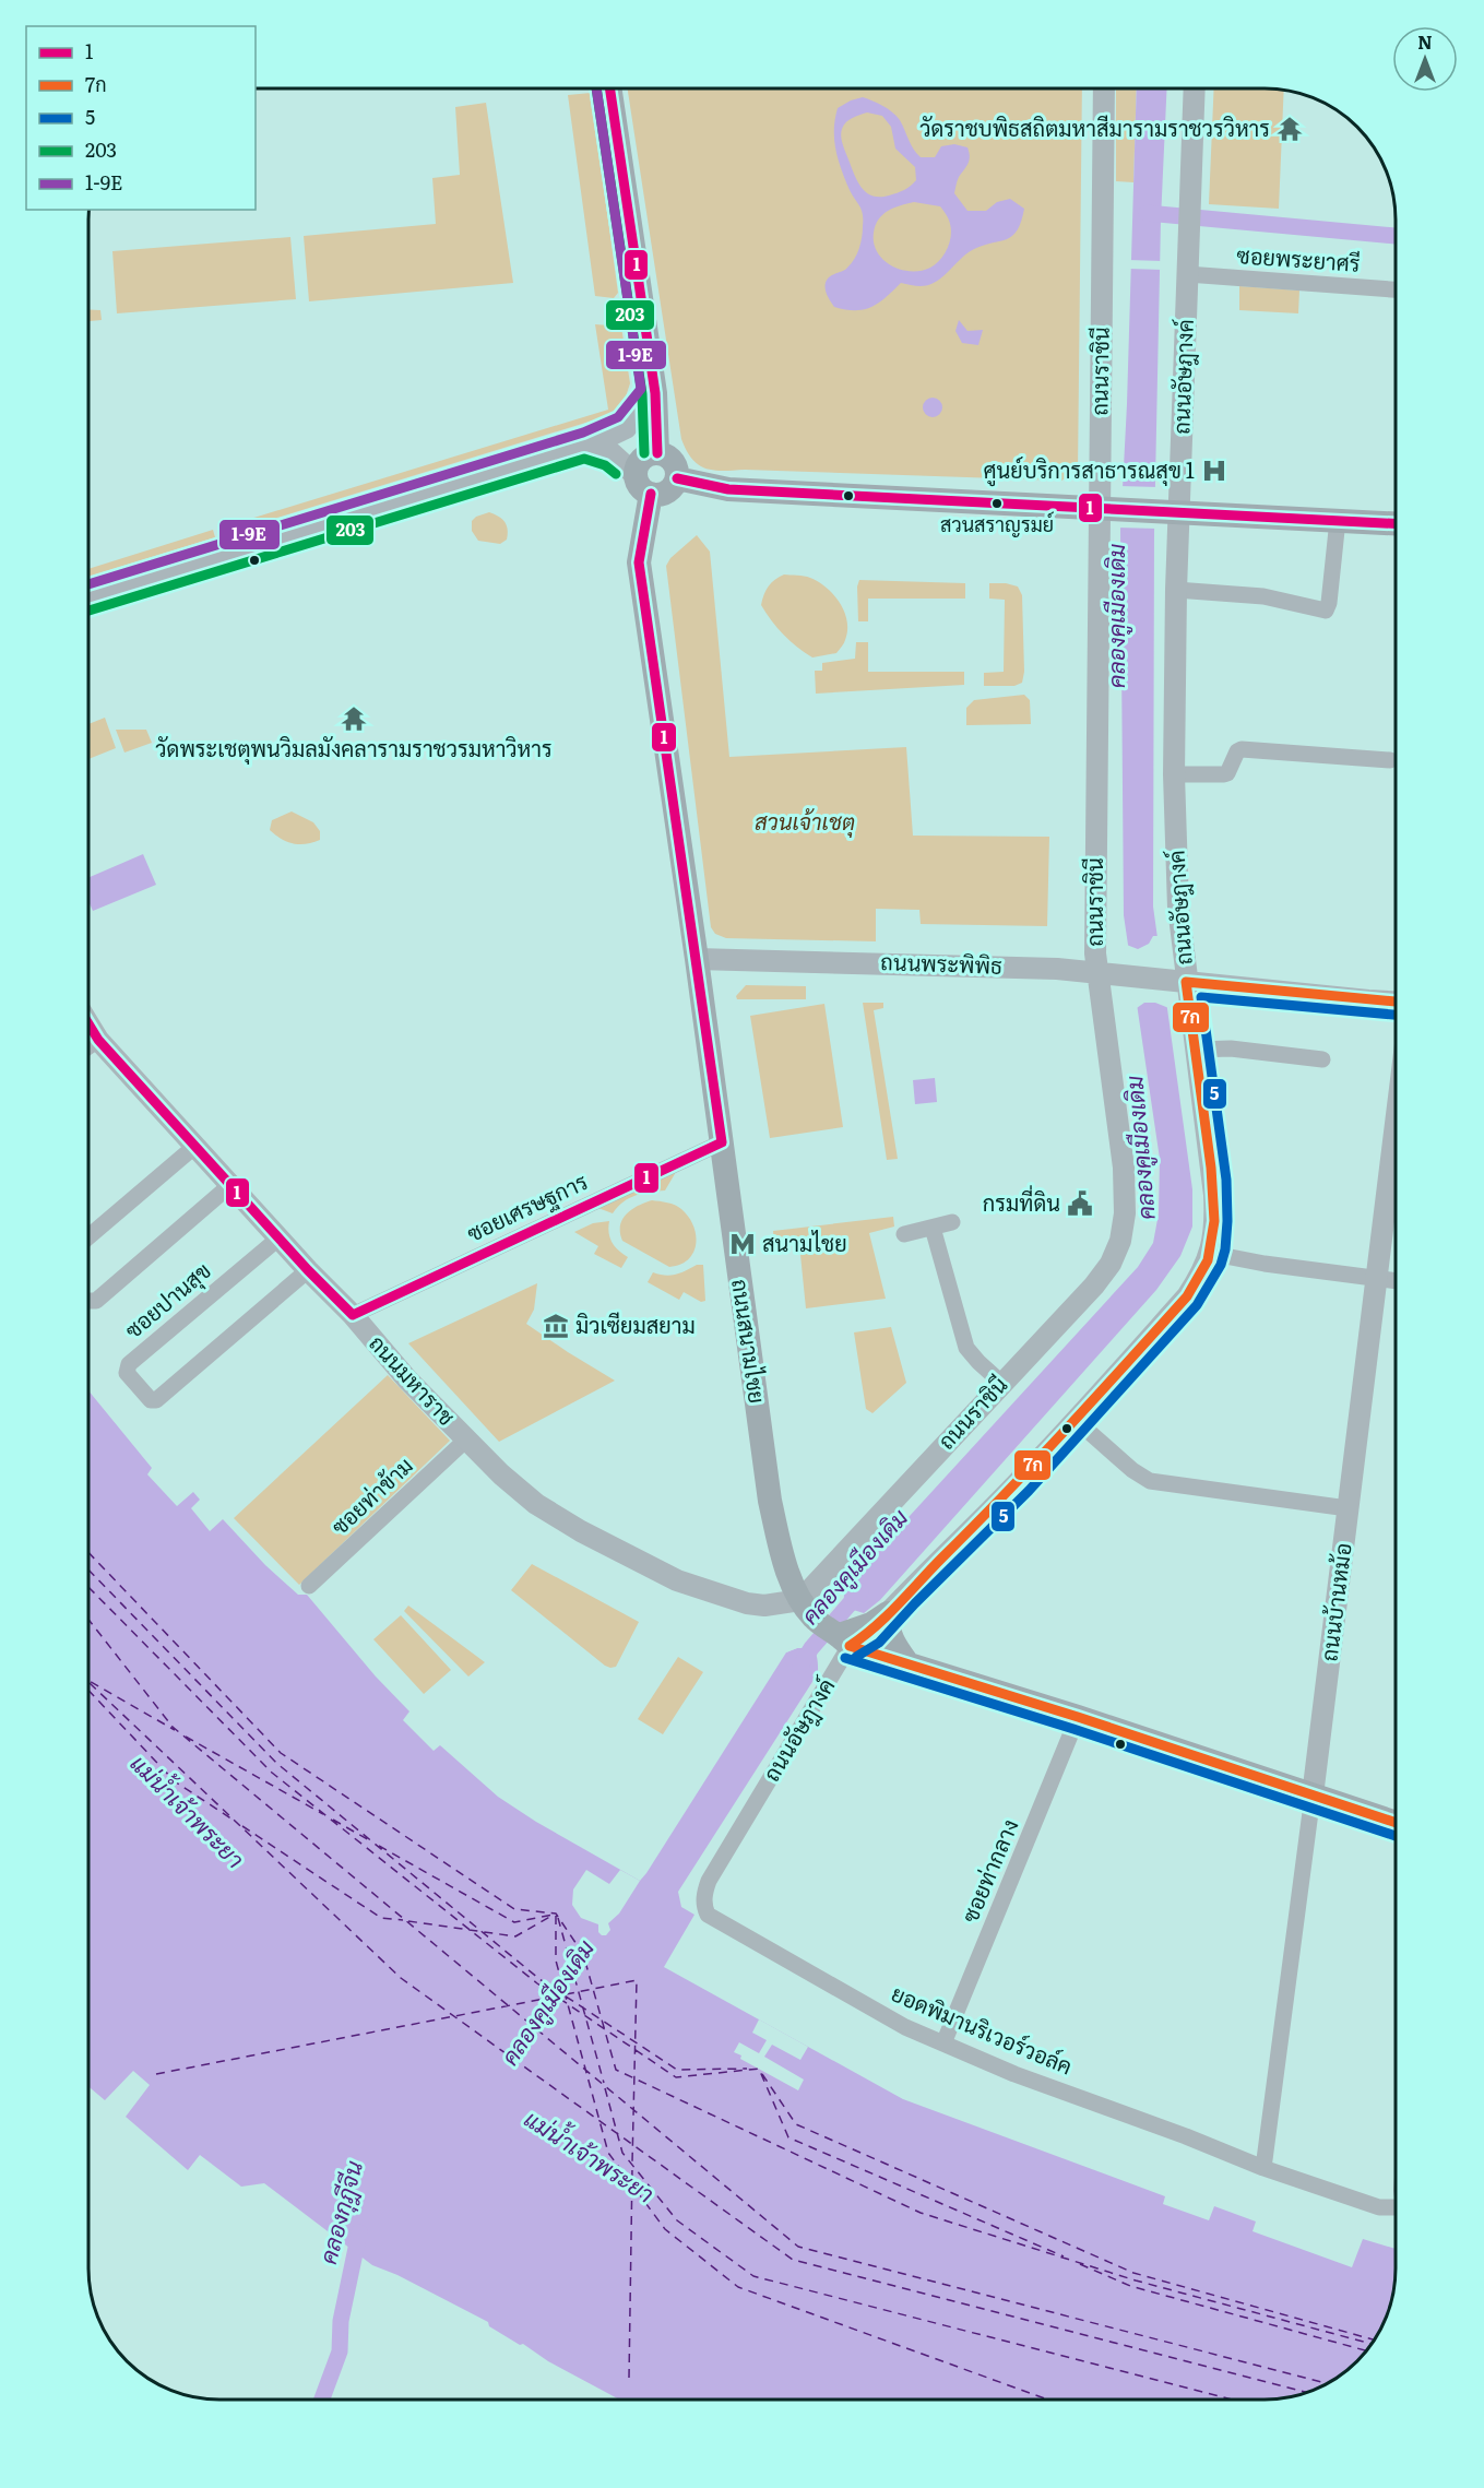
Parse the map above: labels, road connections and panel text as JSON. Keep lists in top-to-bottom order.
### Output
{
  "streets": {
    "main road": ["ถนนสนามไชย"],
    "street": [
      "ซอยพระยาศรี",
      "ถนนราชินี",
      "ถนนอัษฎางค์",
      "ถนนพระพิพิธ",
      "ซอยเศรษฐการ",
      "ซอยปานสุข",
      "ถนนมหาราช",
      "ซอยท่าข้าม",
      "ถนนบ้านหม้อ",
      "ซอยท่ากลาง",
      "ยอดพิมานริเวอร์วอล์ค"
    ]
  },
  "crossings": [
    ["ซอยพระยาศรี", "ถนนอัษฎางค์"],
    ["ถนนราชินี", "ถนนพระพิพิธ"],
    ["ถนนราชินี", "ถนนสนามไชย"],
    ["ถนนราชินี", "ถนนมหาราช"],
    ["ถนนอัษฎางค์", "ถนนพระพิพิธ"],
    ["ถนนอัษฎางค์", "ยอดพิมานริเวอร์วอล์ค"],
    ["ถนนพระพิพิธ", "ถนนสนามไชย"],
    ["ซอยเศรษฐการ", "ถนนสนามไชย"],
    ["ซอยเศรษฐการ", "ถนนมหาราช"],
    ["ซอยปานสุข", "ถนนมหาราช"],
    ["ถนนสนามไชย", "ถนนมหาราช"],
    ["ถนนมหาราช", "ซอยท่าข้าม"],
    ["ถนนบ้านหม้อ", "ยอดพิมานริเวอร์วอล์ค"],
    ["ซอยท่ากลาง", "ยอดพิมานริเวอร์วอล์ค"]
  ],
  "water": ["คลองคูเมืองเดิม", "แม่น้ำเจ้าพระยา", "คลองกุฎีจีน"],
  "parks": ["สวนเจ้าเชตุ"],
  "places": {
    "temple": ["วัดราชบพิธสถิตมหาสีมารามราชวรวิหาร", "วัดพระเชตุพนวิมลมังคลารามราชวรมหาวิหาร"],
    "hospital": ["ศูนย์บริการสาธารณสุข 1"],
    "other": ["สวนสราญรมย์"],
    "public building": ["กรมที่ดิน"],
    "metro station": ["สนามไชย"],
    "museum": ["มิวเซียมสยาม"]
  },
  "lines": [
    "transit line 1",
    "transit line 203",
    "transit line 1-9E",
    "transit line 7ก",
    "transit line 5"
  ],
  "legend": [
    "1",
    "7ก",
    "5",
    "203",
    "1-9E"
  ],
  "north": "top"
}
